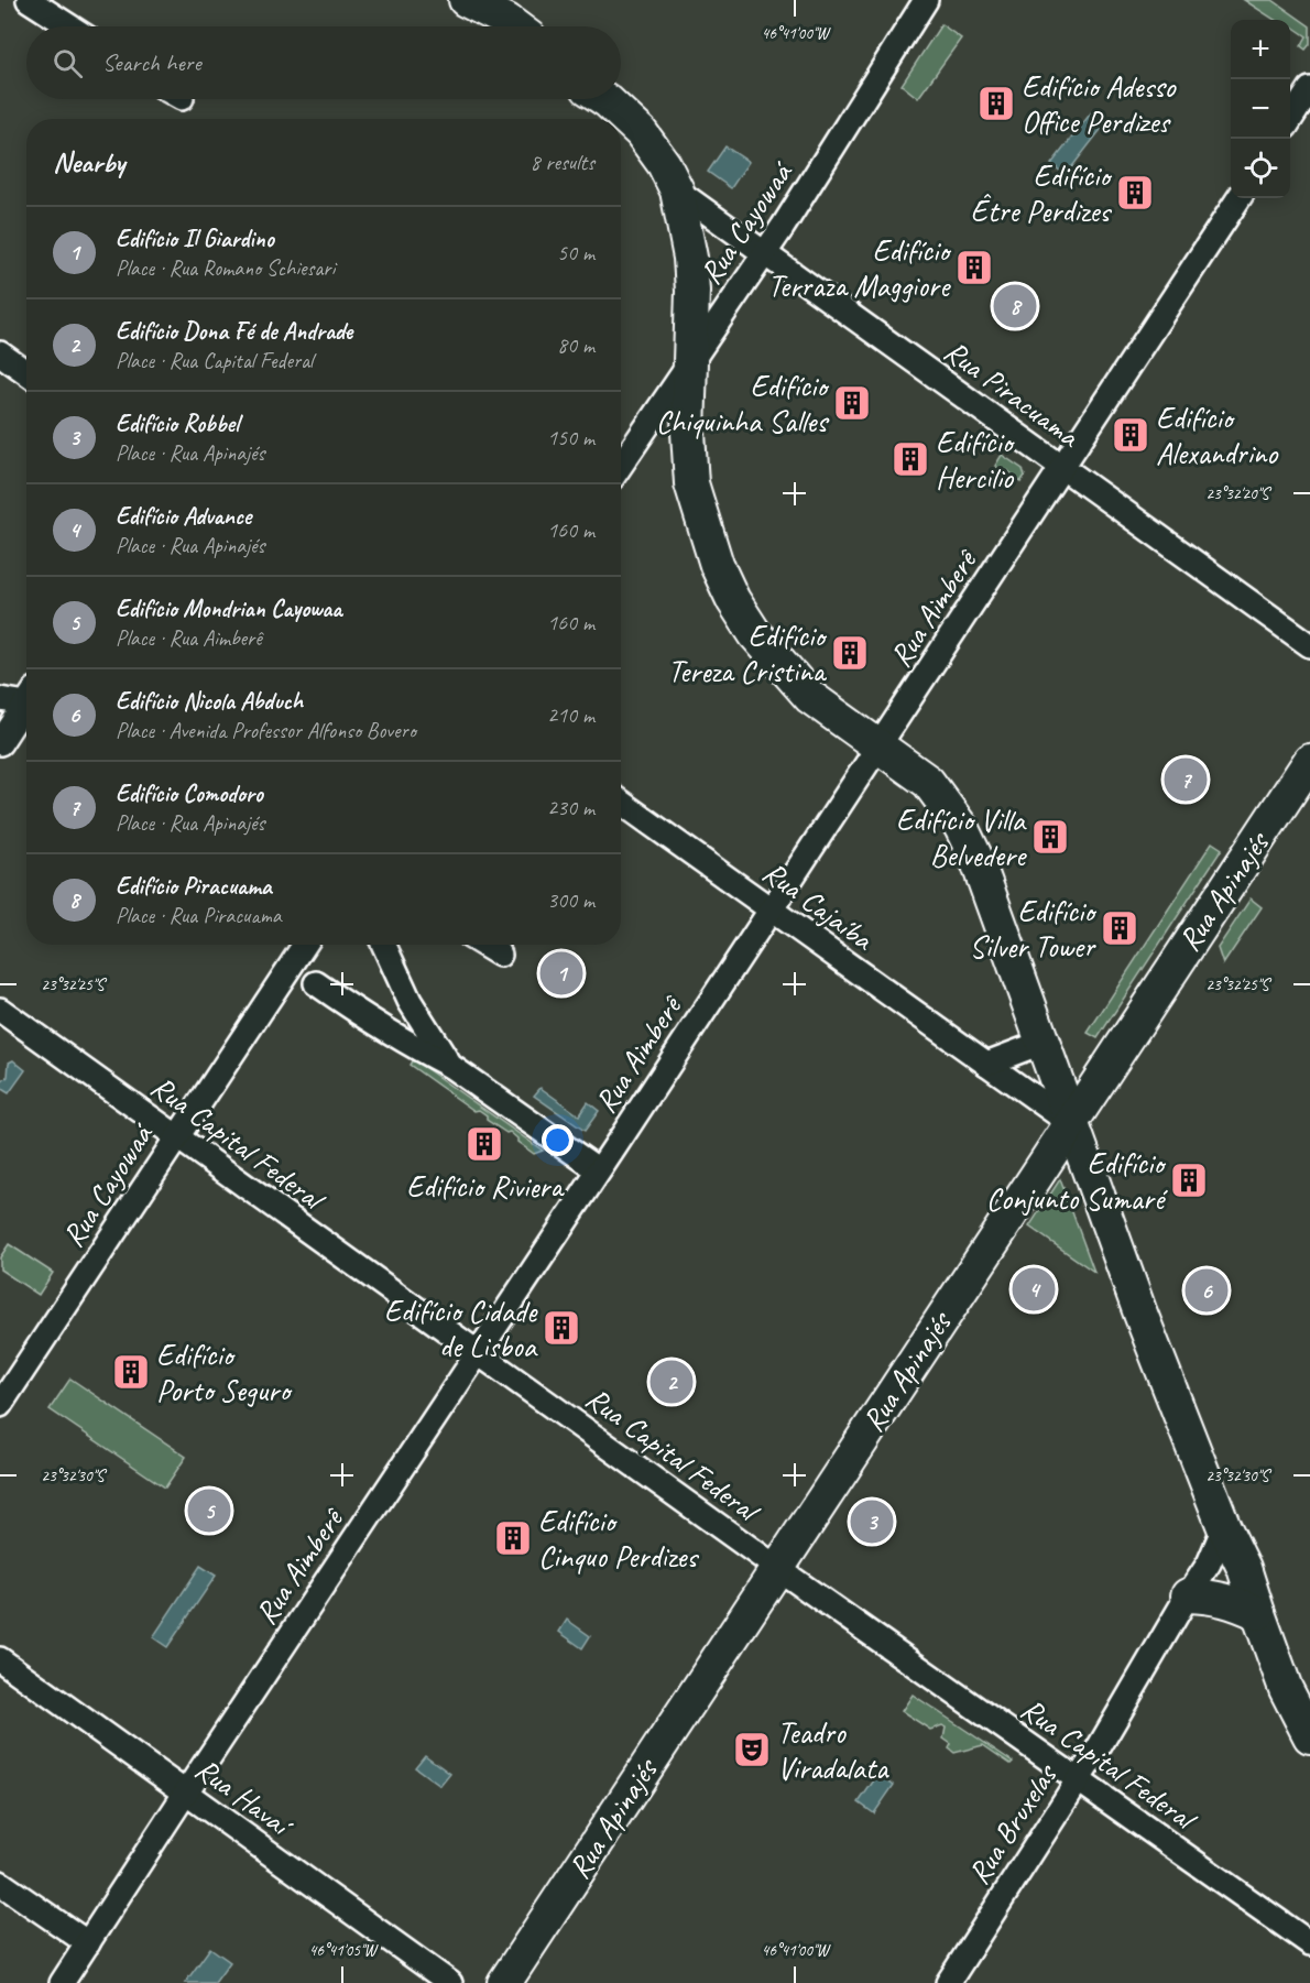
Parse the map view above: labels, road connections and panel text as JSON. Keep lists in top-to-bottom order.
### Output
{
  "streets": {
    "main road": ["Rua Apinajés"],
    "street": [
      "Rua Cayowaá",
      "Rua Piracuama",
      "Rua Aimberê",
      "Rua Cajaíba",
      "Rua Capital Federal",
      "Rua Havaí",
      "Rua Bruxelas"
    ]
  },
  "crossings": [
    ["Rua Cayowaá", "Rua Piracuama"],
    ["Rua Cayowaá", "Rua Capital Federal"],
    ["Rua Piracuama", "Rua Aimberê"],
    ["Rua Aimberê", "Rua Cajaíba"],
    ["Rua Aimberê", "Rua Capital Federal"],
    ["Rua Aimberê", "Rua Havaí"],
    ["Rua Apinajés", "Rua Cajaíba"],
    ["Rua Apinajés", "Rua Capital Federal"],
    ["Rua Capital Federal", "Rua Bruxelas"]
  ],
  "places": {
    "building": [
      "Edifício Adesso Office Perdizes",
      "Edifício Être Perdizes",
      "Edifício Terraza Maggiore",
      "Edifício Chiquinha Salles",
      "Edifício Alexandrino",
      "Edifício Hercilio",
      "Edifício Tereza Cristina",
      "Edifício Villa Belvedere",
      "Edifício Silver Tower",
      "Edifício Riviera",
      "Edifício Conjunto Sumaré",
      "Edifício Cidade de Lisboa",
      "Edifício Porto Seguro",
      "Edifício Cinquo Perdizes"
    ],
    "theatre": ["Teadro Viradalata"]
  },
  "page": {
    "map_buttons": ["+", "−"],
    "search": "Search here",
    "heading": ["Nearby", "8 results"],
    "list": [
      {
        "mark": "1",
        "name": "Edifício Il Giardino",
        "note": "Place · Rua Romano Schiesari",
        "value": "50 m"
      },
      {
        "mark": "2",
        "name": "Edifício Dona Fé de Andrade",
        "note": "Place · Rua Capital Federal",
        "value": "80 m"
      },
      {
        "mark": "3",
        "name": "Edifício Robbel",
        "note": "Place · Rua Apinajés",
        "value": "150 m"
      },
      {
        "mark": "4",
        "name": "Edifício Advance",
        "note": "Place · Rua Apinajés",
        "value": "160 m"
      },
      {
        "mark": "5",
        "name": "Edifício Mondrian Cayowaa",
        "note": "Place · Rua Aimberê",
        "value": "160 m"
      },
      {
        "mark": "6",
        "name": "Edifício Nicola Abduch",
        "note": "Place · Avenida Professor Alfonso Bovero",
        "value": "210 m"
      },
      {
        "mark": "7",
        "name": "Edifício Comodoro",
        "note": "Place · Rua Apinajés",
        "value": "230 m"
      },
      {
        "mark": "8",
        "name": "Edifício Piracuama",
        "note": "Place · Rua Piracuama",
        "value": "300 m"
      }
    ],
    "pins": [
      "8",
      "7",
      "1",
      "4",
      "6",
      "2",
      "5",
      "3"
    ]
  },
  "coordinates": [
    "46°41'00\"W",
    "23°32'20\"S",
    "23°32'25\"S",
    "23°32'30\"S",
    "46°41'05\"W"
  ]
}
